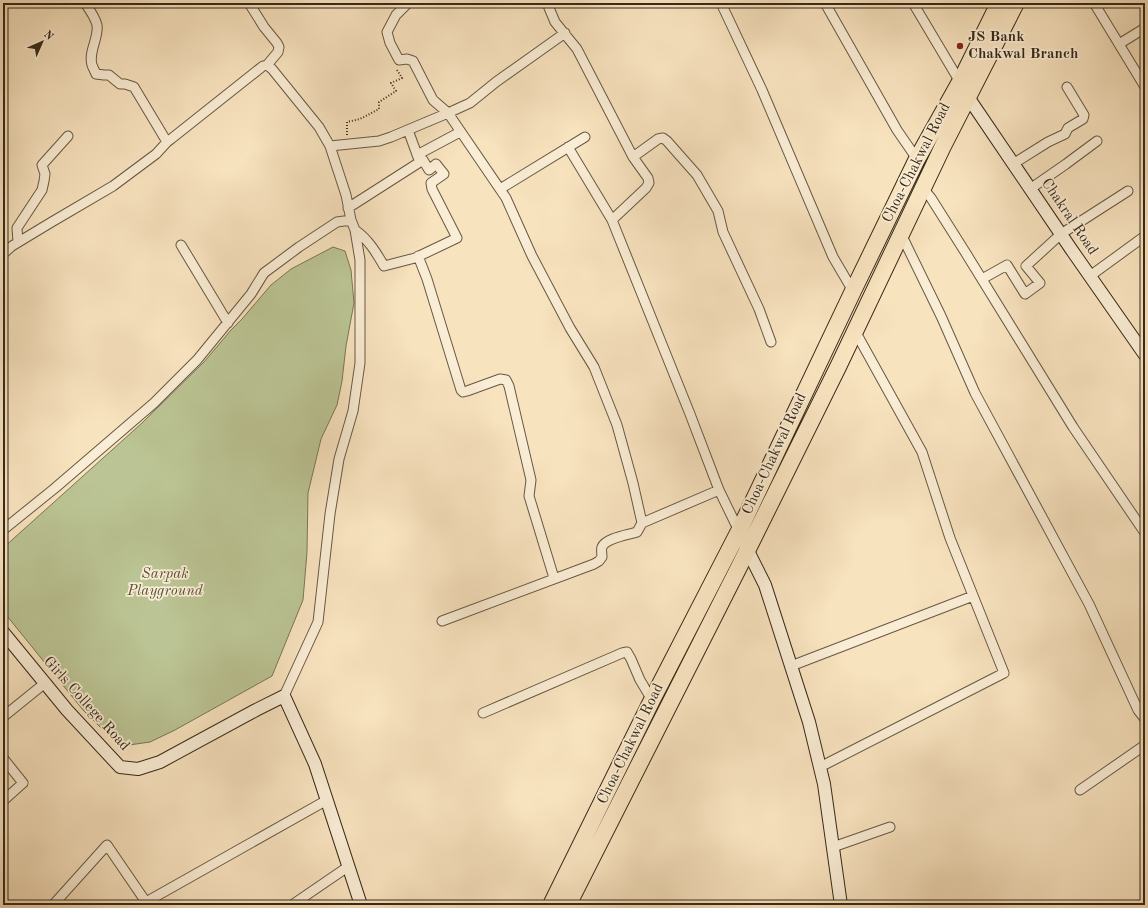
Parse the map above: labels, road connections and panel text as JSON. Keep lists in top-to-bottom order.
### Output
{
  "streets": {
    "highway": ["Choa-Chakwal Road"],
    "street": ["Chakral Road", "Girls College Road"]
  },
  "parks": ["Sarpak Playground"],
  "places": ["JS Bank Chakwal Branch"],
  "north": "top right"
}
